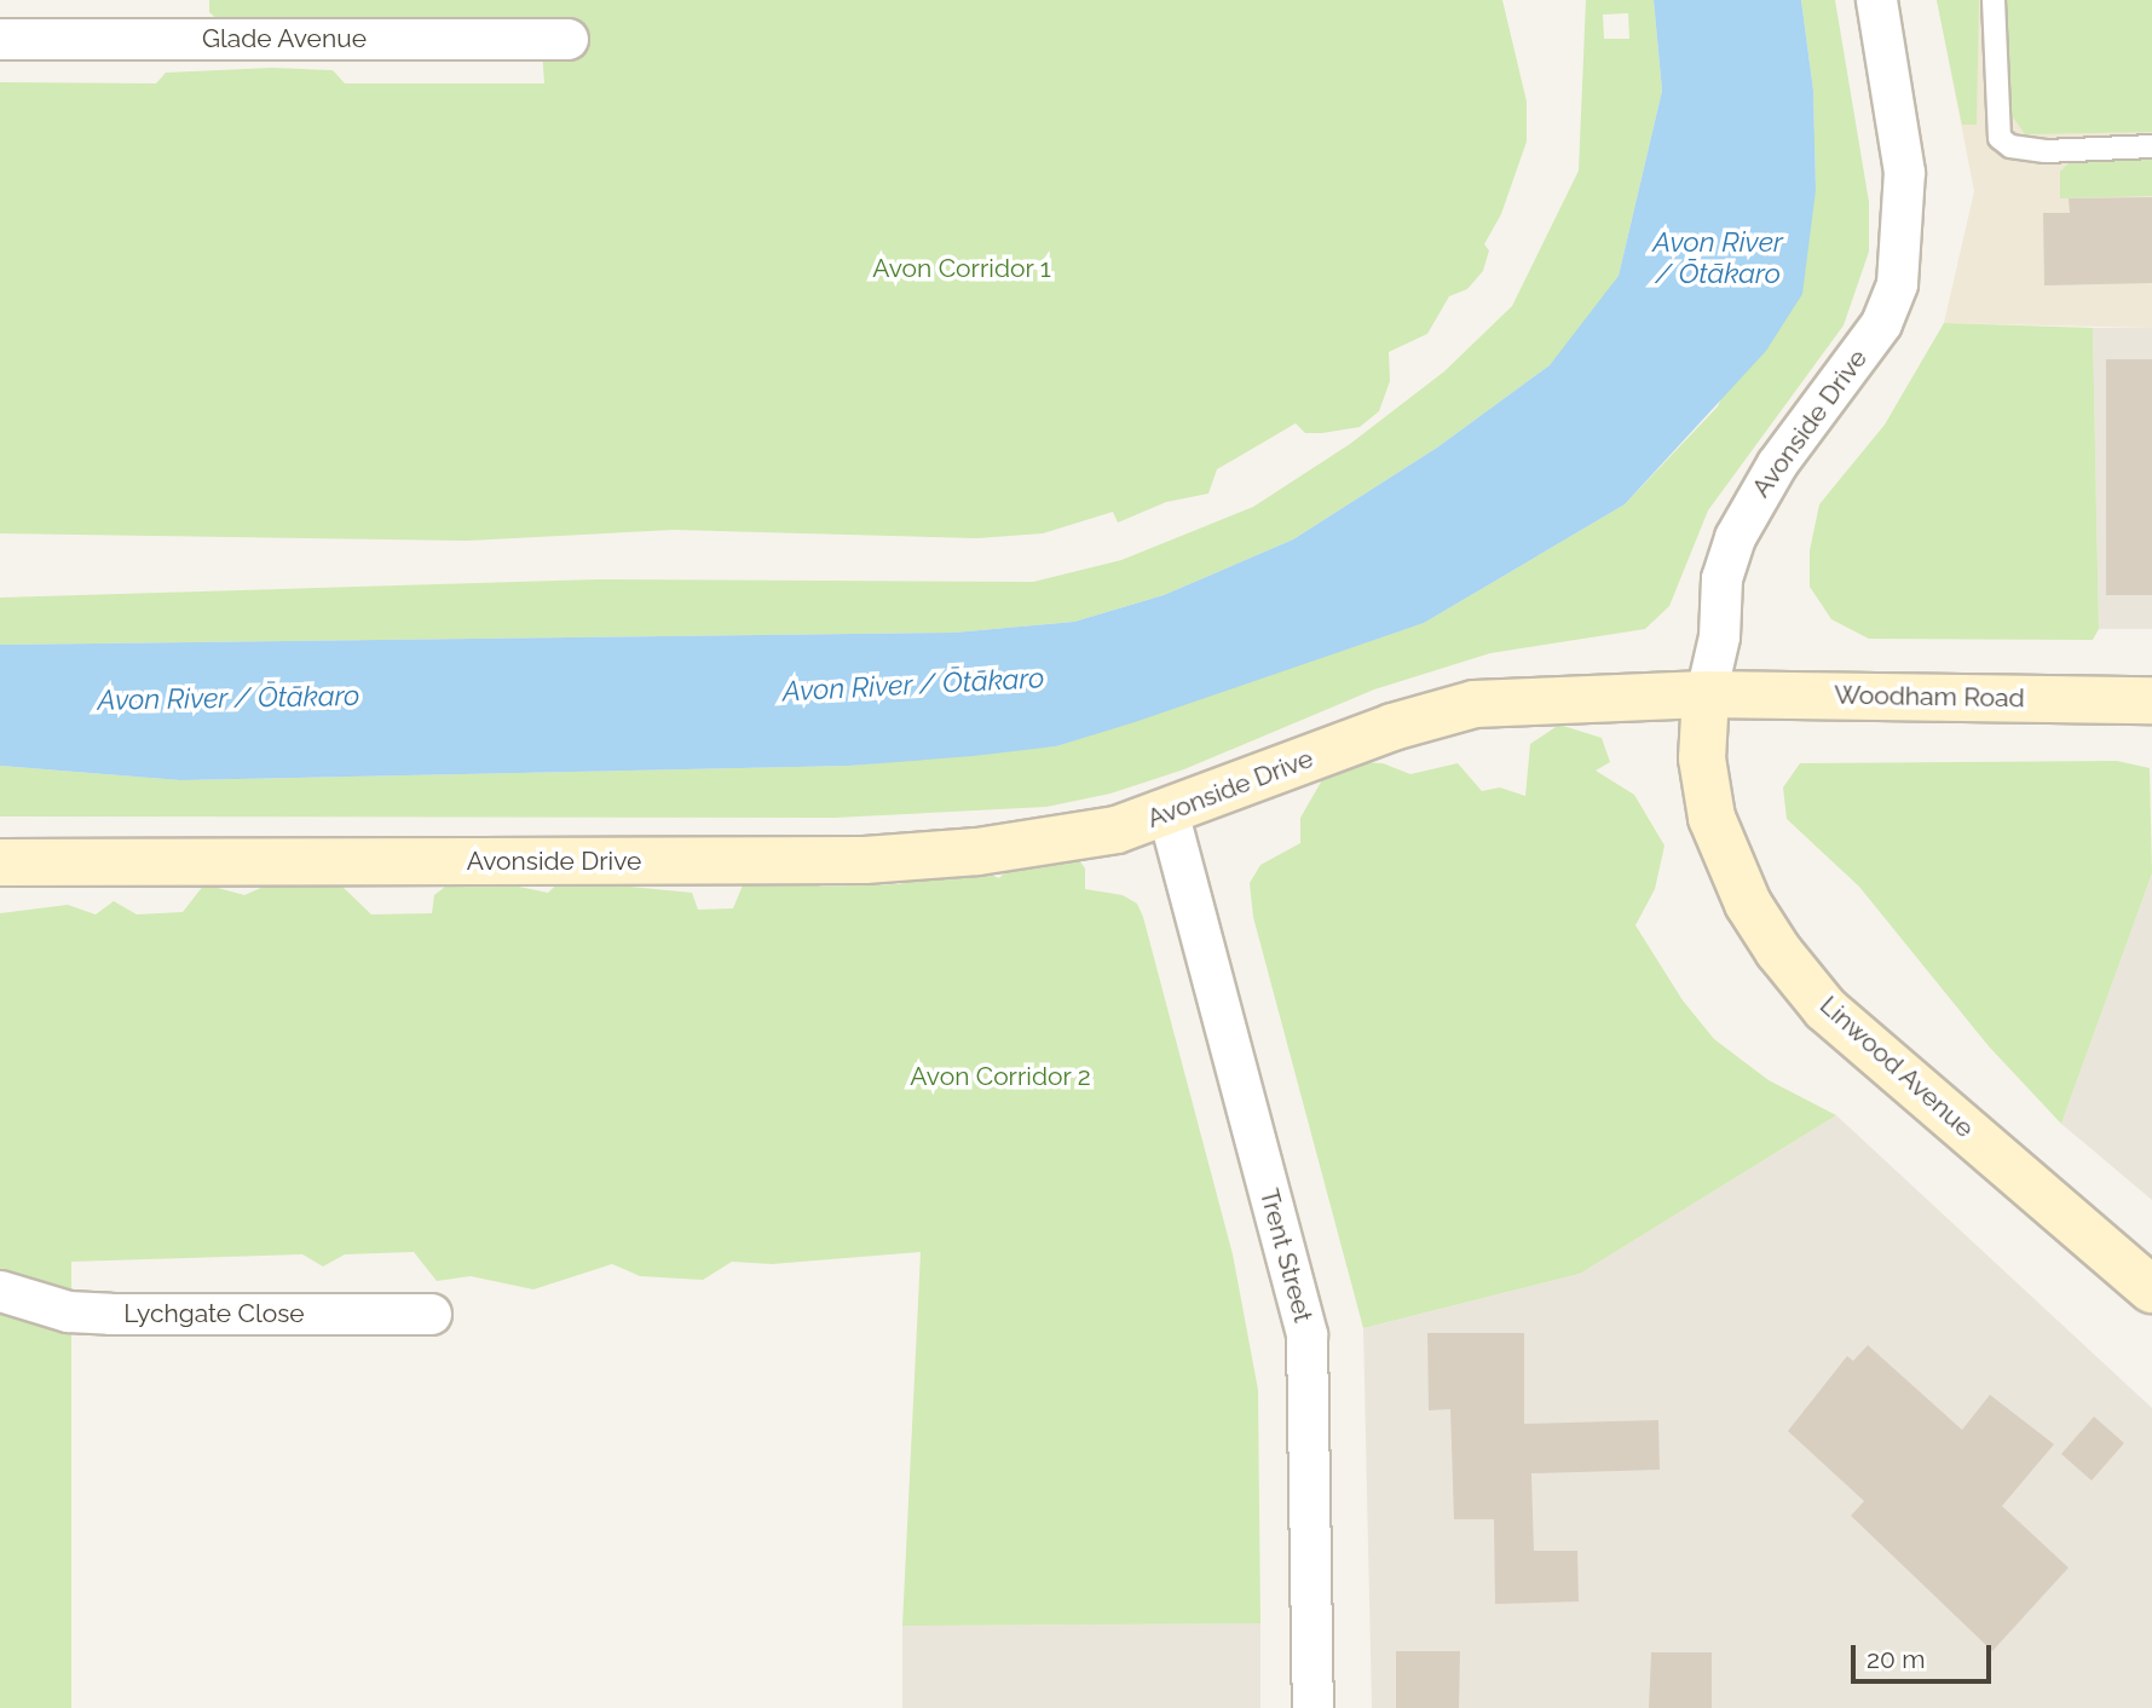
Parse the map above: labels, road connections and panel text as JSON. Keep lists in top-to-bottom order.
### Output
{
  "streets": {
    "main road": ["Avonside Drive", "Woodham Road", "Linwood Avenue"],
    "street": ["Glade Avenue", "Trent Street", "Lychgate Close"]
  },
  "crossings": [
    ["Avonside Drive", "Woodham Road"],
    ["Avonside Drive", "Linwood Avenue"],
    ["Avonside Drive", "Trent Street"],
    ["Woodham Road", "Linwood Avenue"]
  ],
  "water": ["Avon River / Ōtākaro"],
  "parks": ["Avon Corridor 1", "Avon Corridor 2"],
  "scale_bar": "20 m"
}
